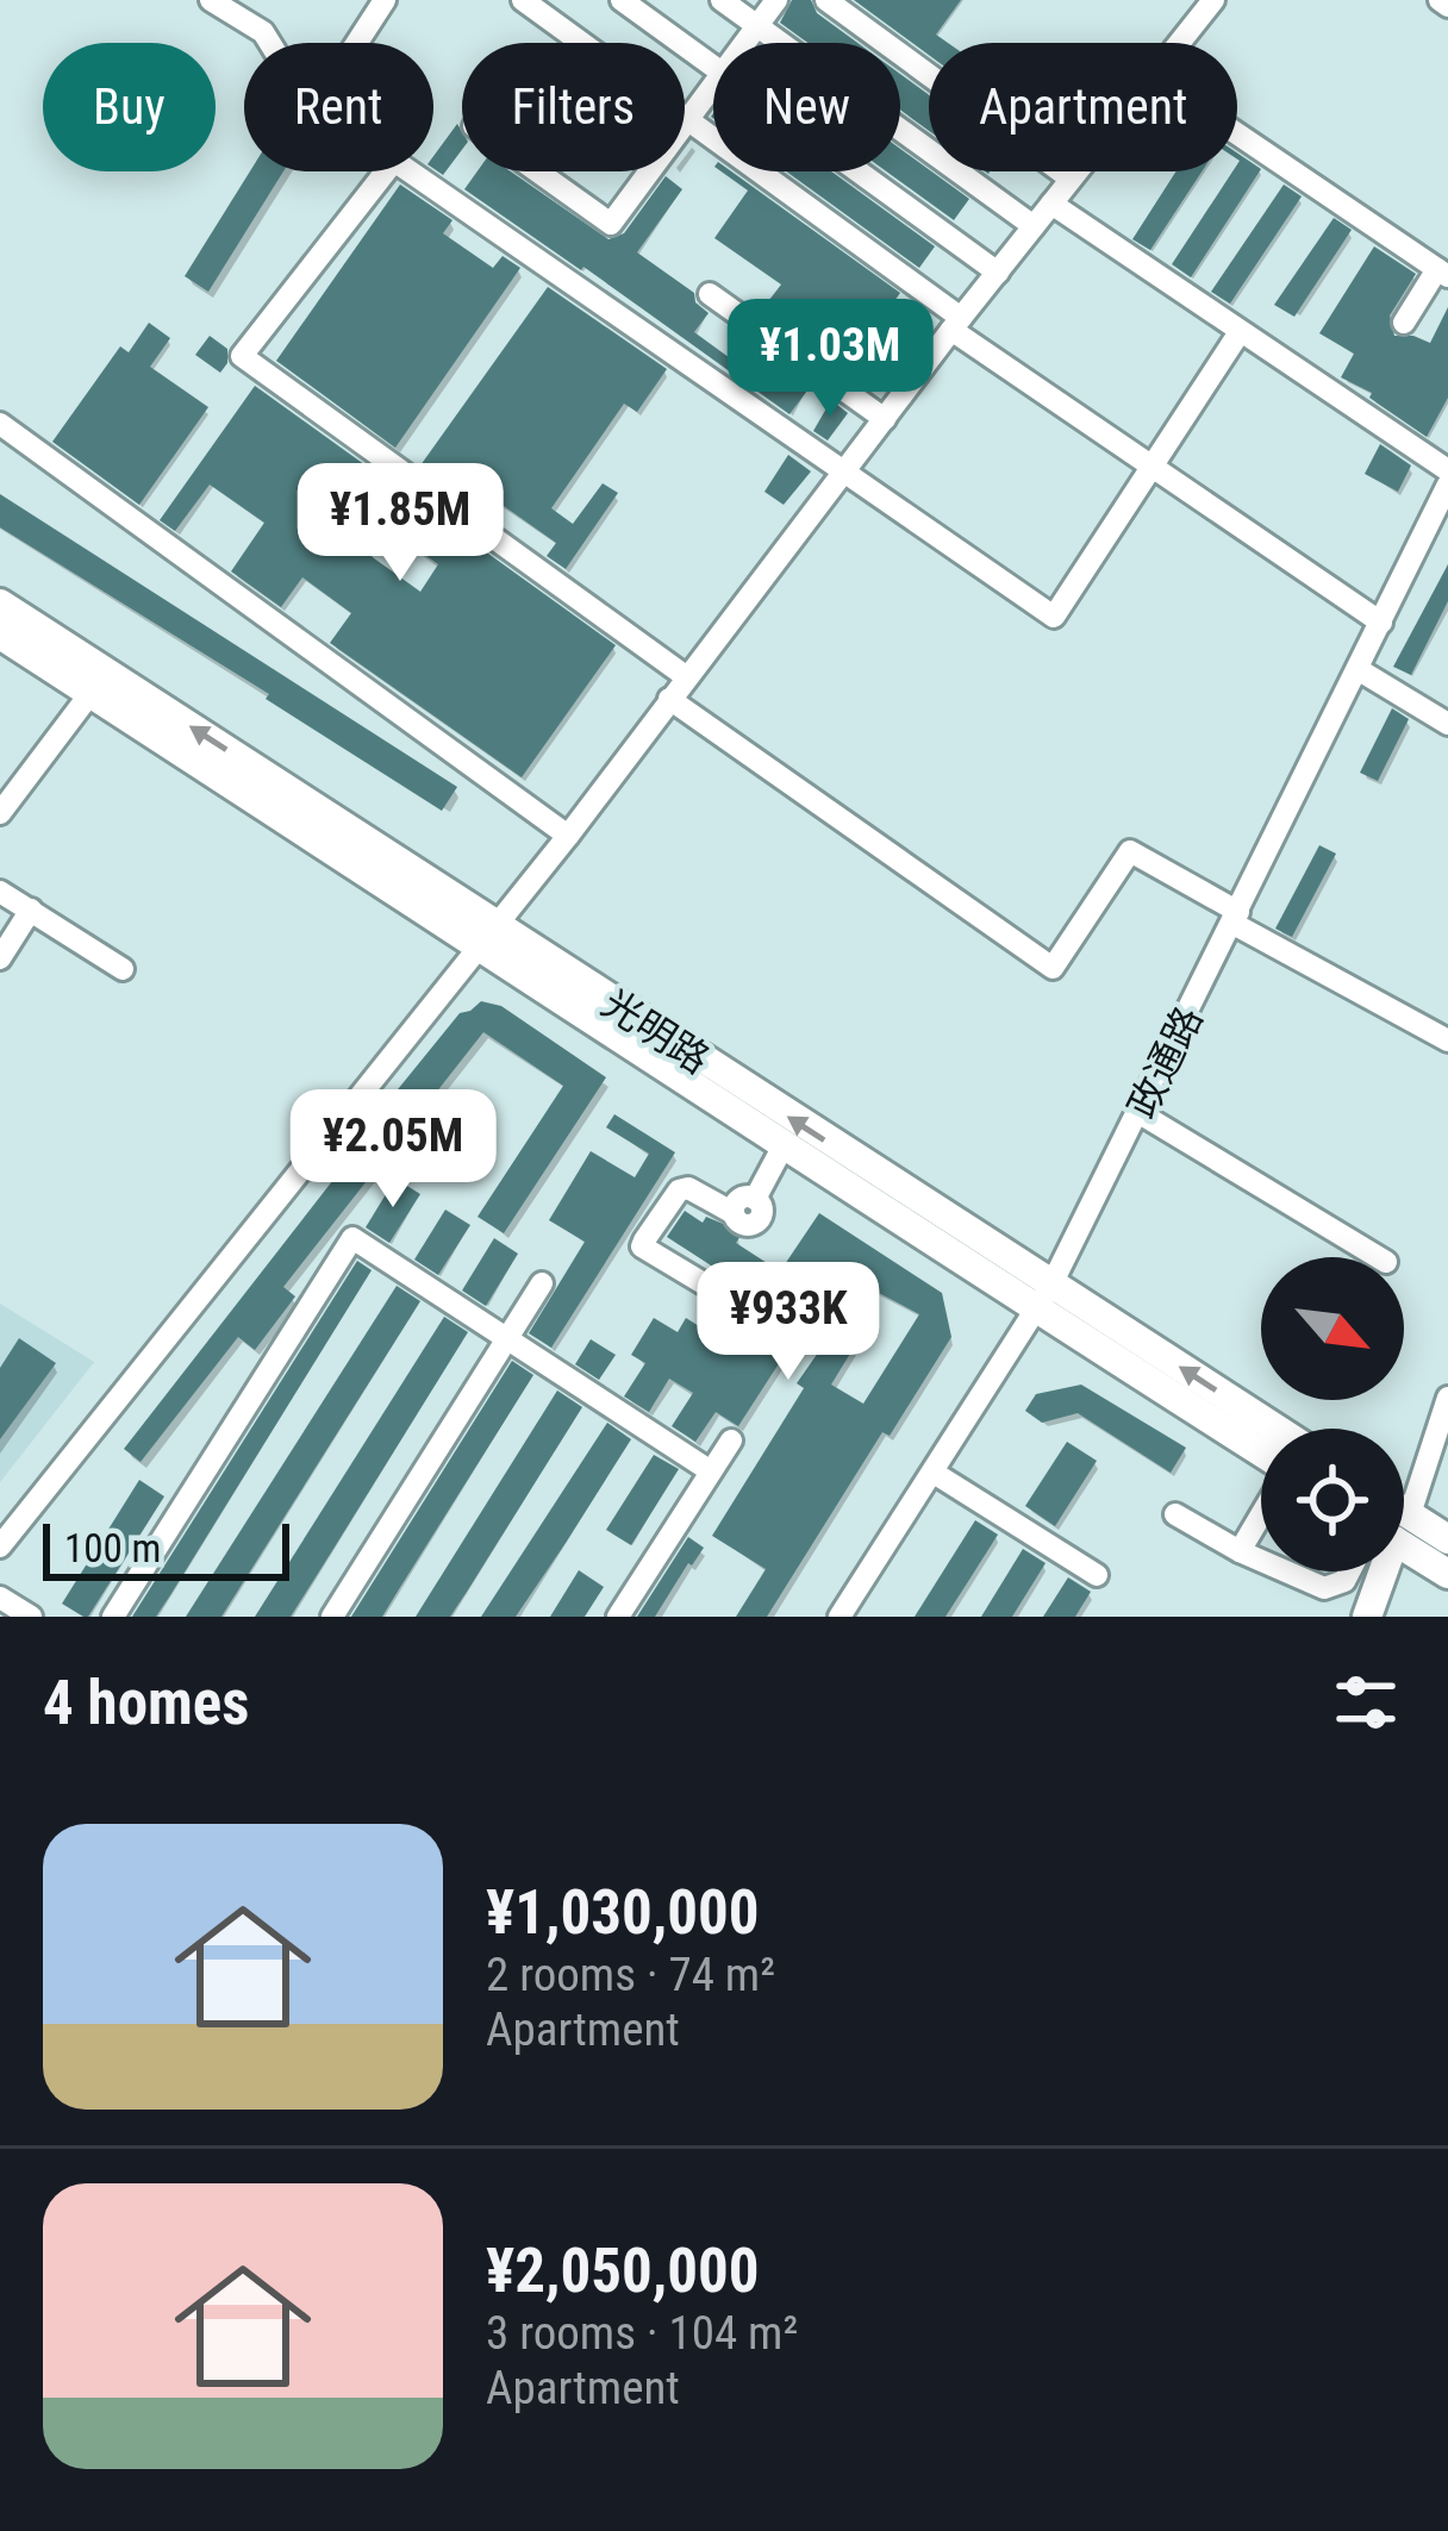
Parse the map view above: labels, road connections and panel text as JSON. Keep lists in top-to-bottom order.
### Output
{
  "streets": {
    "main road": ["光明路"],
    "street": ["政通路"]
  },
  "crossings": [
    ["光明路", "政通路"]
  ],
  "scale_bar": "100 m",
  "north": "bottom right",
  "page": {
    "chip": [
      "Buy",
      "Rent",
      "Filters",
      "New",
      "Apartment"
    ],
    "price": [
      "¥1.03M",
      "¥1.85M",
      "¥2.05M",
      "¥933K"
    ],
    "scale": "100 m",
    "heading": "4 homes",
    "list": [
      {
        "name": "¥1,030,000",
        "note": "2 rooms · 74 m² · Apartment"
      },
      {
        "name": "¥2,050,000",
        "note": "3 rooms · 104 m² · Apartment"
      }
    ]
  }
}
